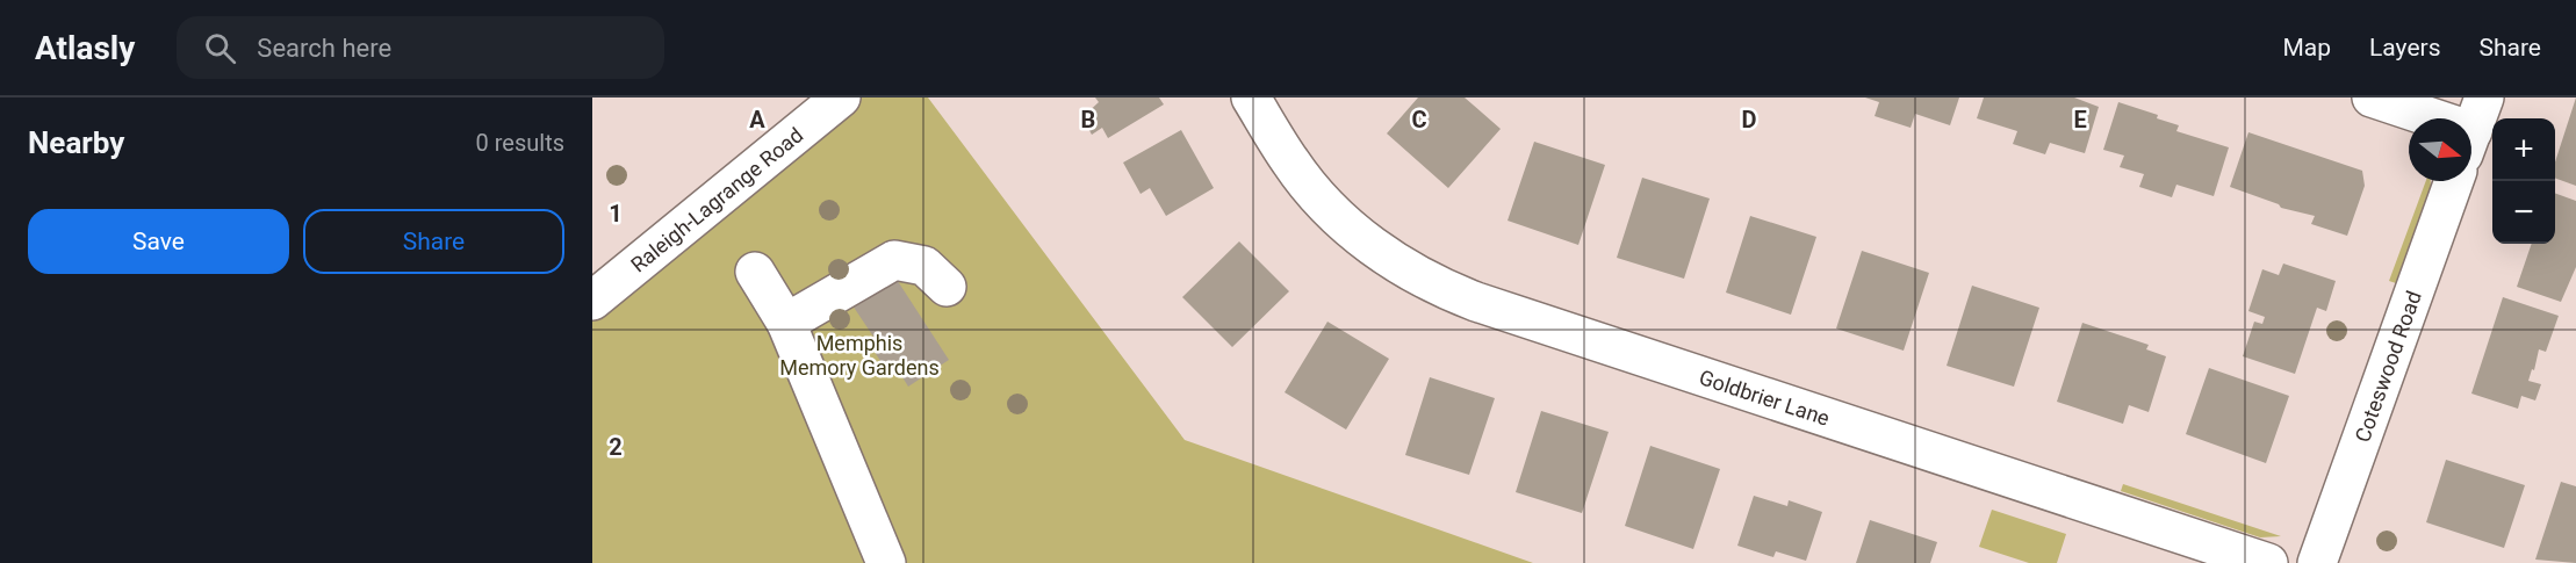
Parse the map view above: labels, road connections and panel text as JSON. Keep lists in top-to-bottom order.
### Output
{
  "streets": {
    "street": ["Raleigh-Lagrange Road", "Coteswood Road", "Goldbrier Lane"]
  },
  "parks": ["Memphis Memory Gardens"],
  "north": "right",
  "page": {
    "header": "Atlasly",
    "search": "Search here",
    "nav": ["Map", "Layers", "Share"],
    "heading": ["Nearby", "0 results"],
    "map_buttons": ["+", "−"],
    "buttons": ["Save", "Share"]
  },
  "grid": {
    "columns": [
      "A",
      "B",
      "C",
      "D",
      "E"
    ],
    "rows": ["1", "2"]
  }
}
